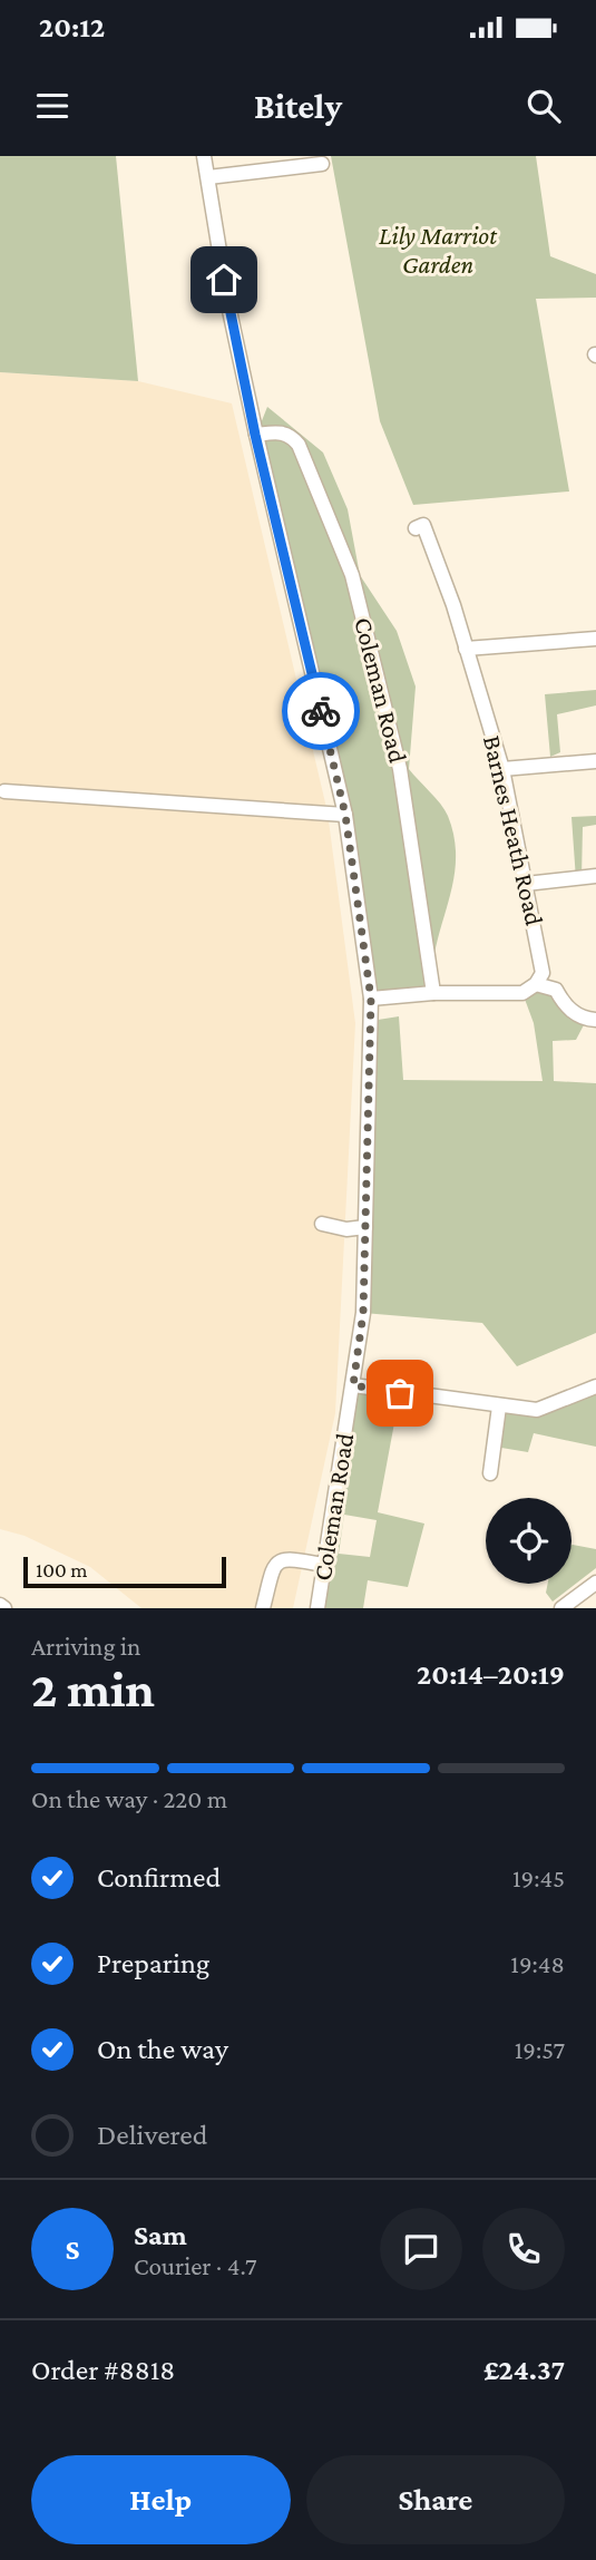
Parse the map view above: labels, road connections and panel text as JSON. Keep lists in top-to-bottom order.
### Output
{
  "streets": {
    "street": ["Coleman Road", "Barnes Heath Road"]
  },
  "parks": ["Lily Marriot Garden"],
  "scale_bar": "100 m",
  "page": {
    "status": "20:12",
    "header": "Bitely",
    "scale": "100 m",
    "heading": ["2 min", "Arriving in", "20:14–20:19"],
    "panel": [
      "Sam",
      "Courier · 4.7",
      "Order #8818",
      "£24.37"
    ],
    "bar": "On the way · 220 m",
    "list": [
      ["Confirmed", "19:45"],
      ["Preparing", "19:48"],
      ["On the way", "19:57"],
      "Delivered"
    ],
    "round": "S",
    "buttons": ["Help", "Share"]
  }
}
